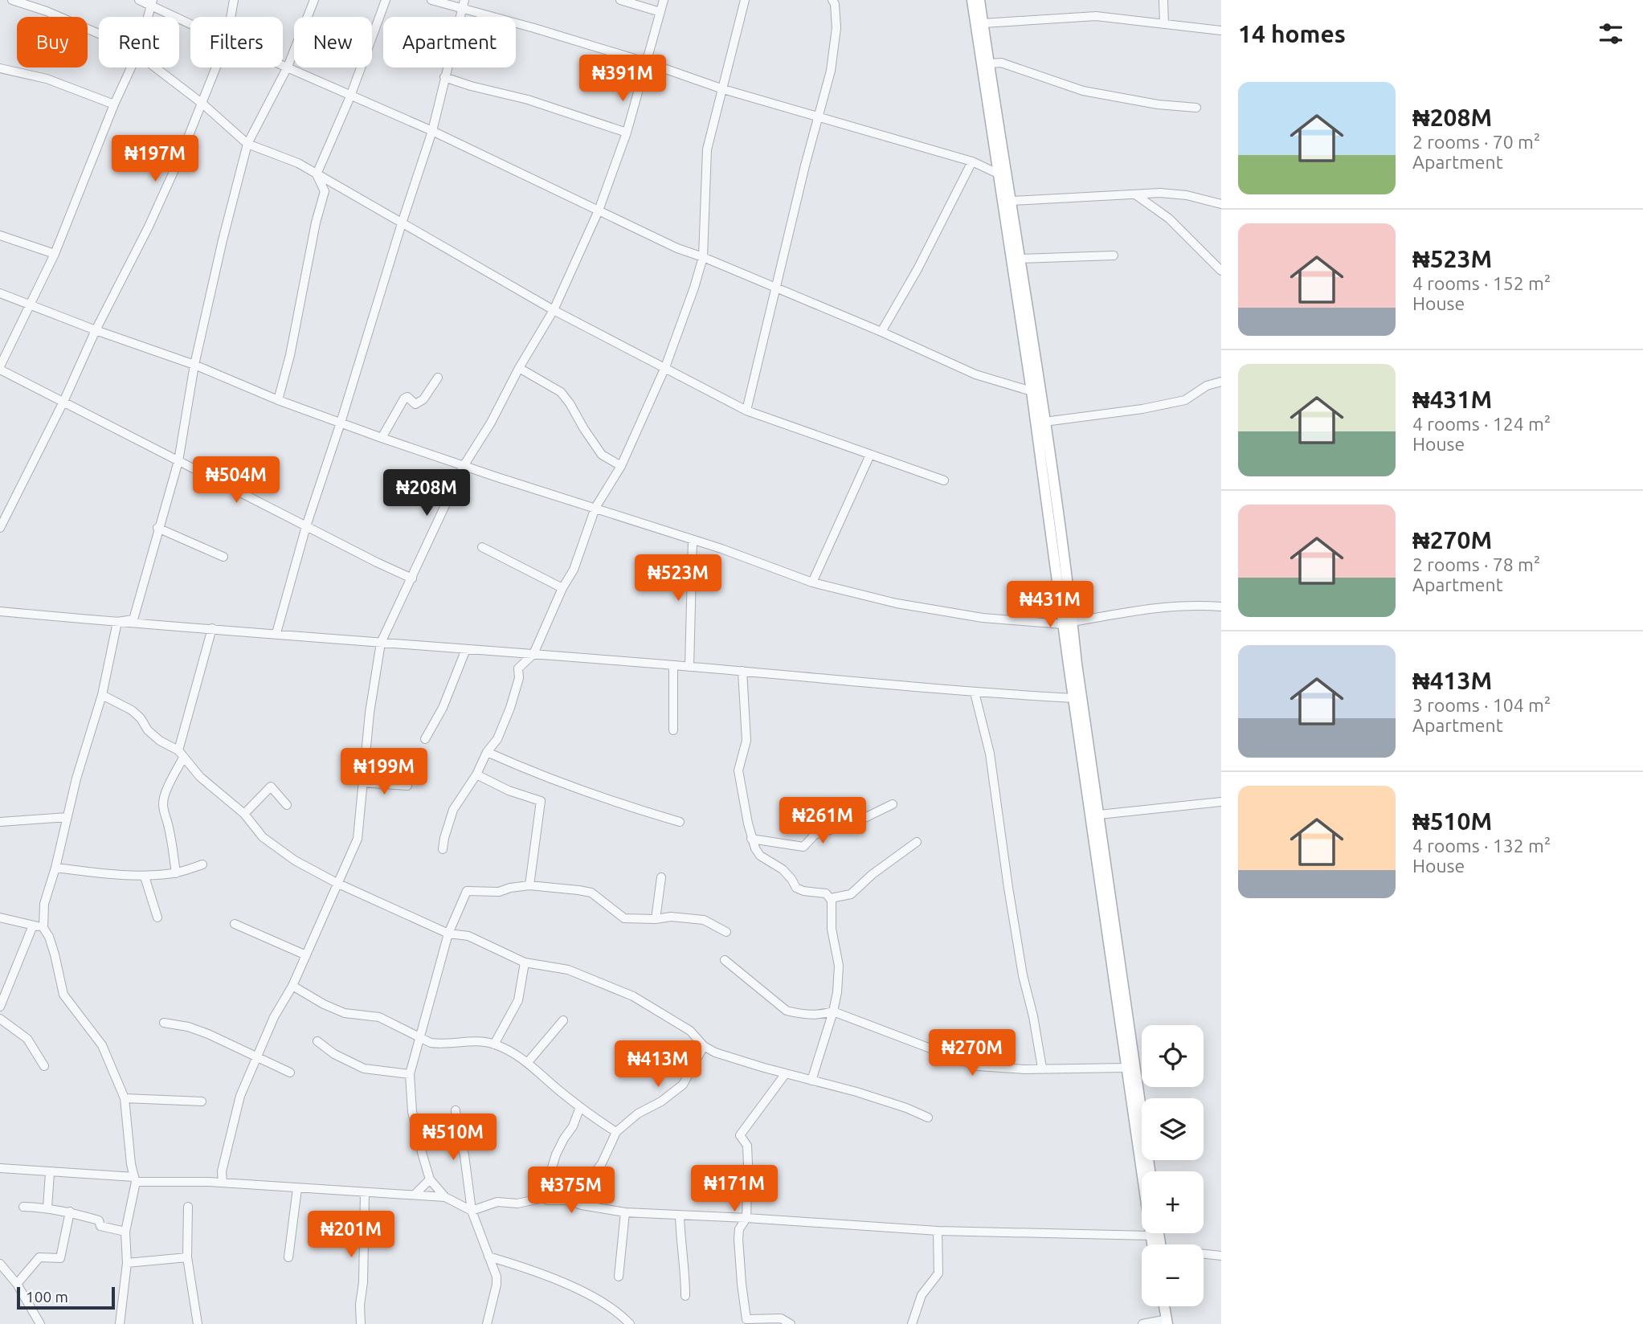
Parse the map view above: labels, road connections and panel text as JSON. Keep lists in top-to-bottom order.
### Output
{
  "scale_bar": "100 m",
  "page": {
    "heading": "14 homes",
    "chip": [
      "Buy",
      "Rent",
      "Filters",
      "New",
      "Apartment"
    ],
    "price": [
      "₦391M",
      "₦197M",
      "₦504M",
      "₦208M",
      "₦523M",
      "₦431M",
      "₦199M",
      "₦261M",
      "₦270M",
      "₦413M",
      "₦510M",
      "₦171M",
      "₦375M",
      "₦201M"
    ],
    "list": [
      {
        "name": "₦208M",
        "note": "2 rooms · 70 m² · Apartment"
      },
      {
        "name": "₦523M",
        "note": "4 rooms · 152 m² · House"
      },
      {
        "name": "₦431M",
        "note": "4 rooms · 124 m² · House"
      },
      {
        "name": "₦270M",
        "note": "2 rooms · 78 m² · Apartment"
      },
      {
        "name": "₦413M",
        "note": "3 rooms · 104 m² · Apartment"
      },
      {
        "name": "₦510M",
        "note": "4 rooms · 132 m² · House"
      }
    ],
    "map_buttons": ["+", "−"],
    "scale": "100 m"
  }
}
